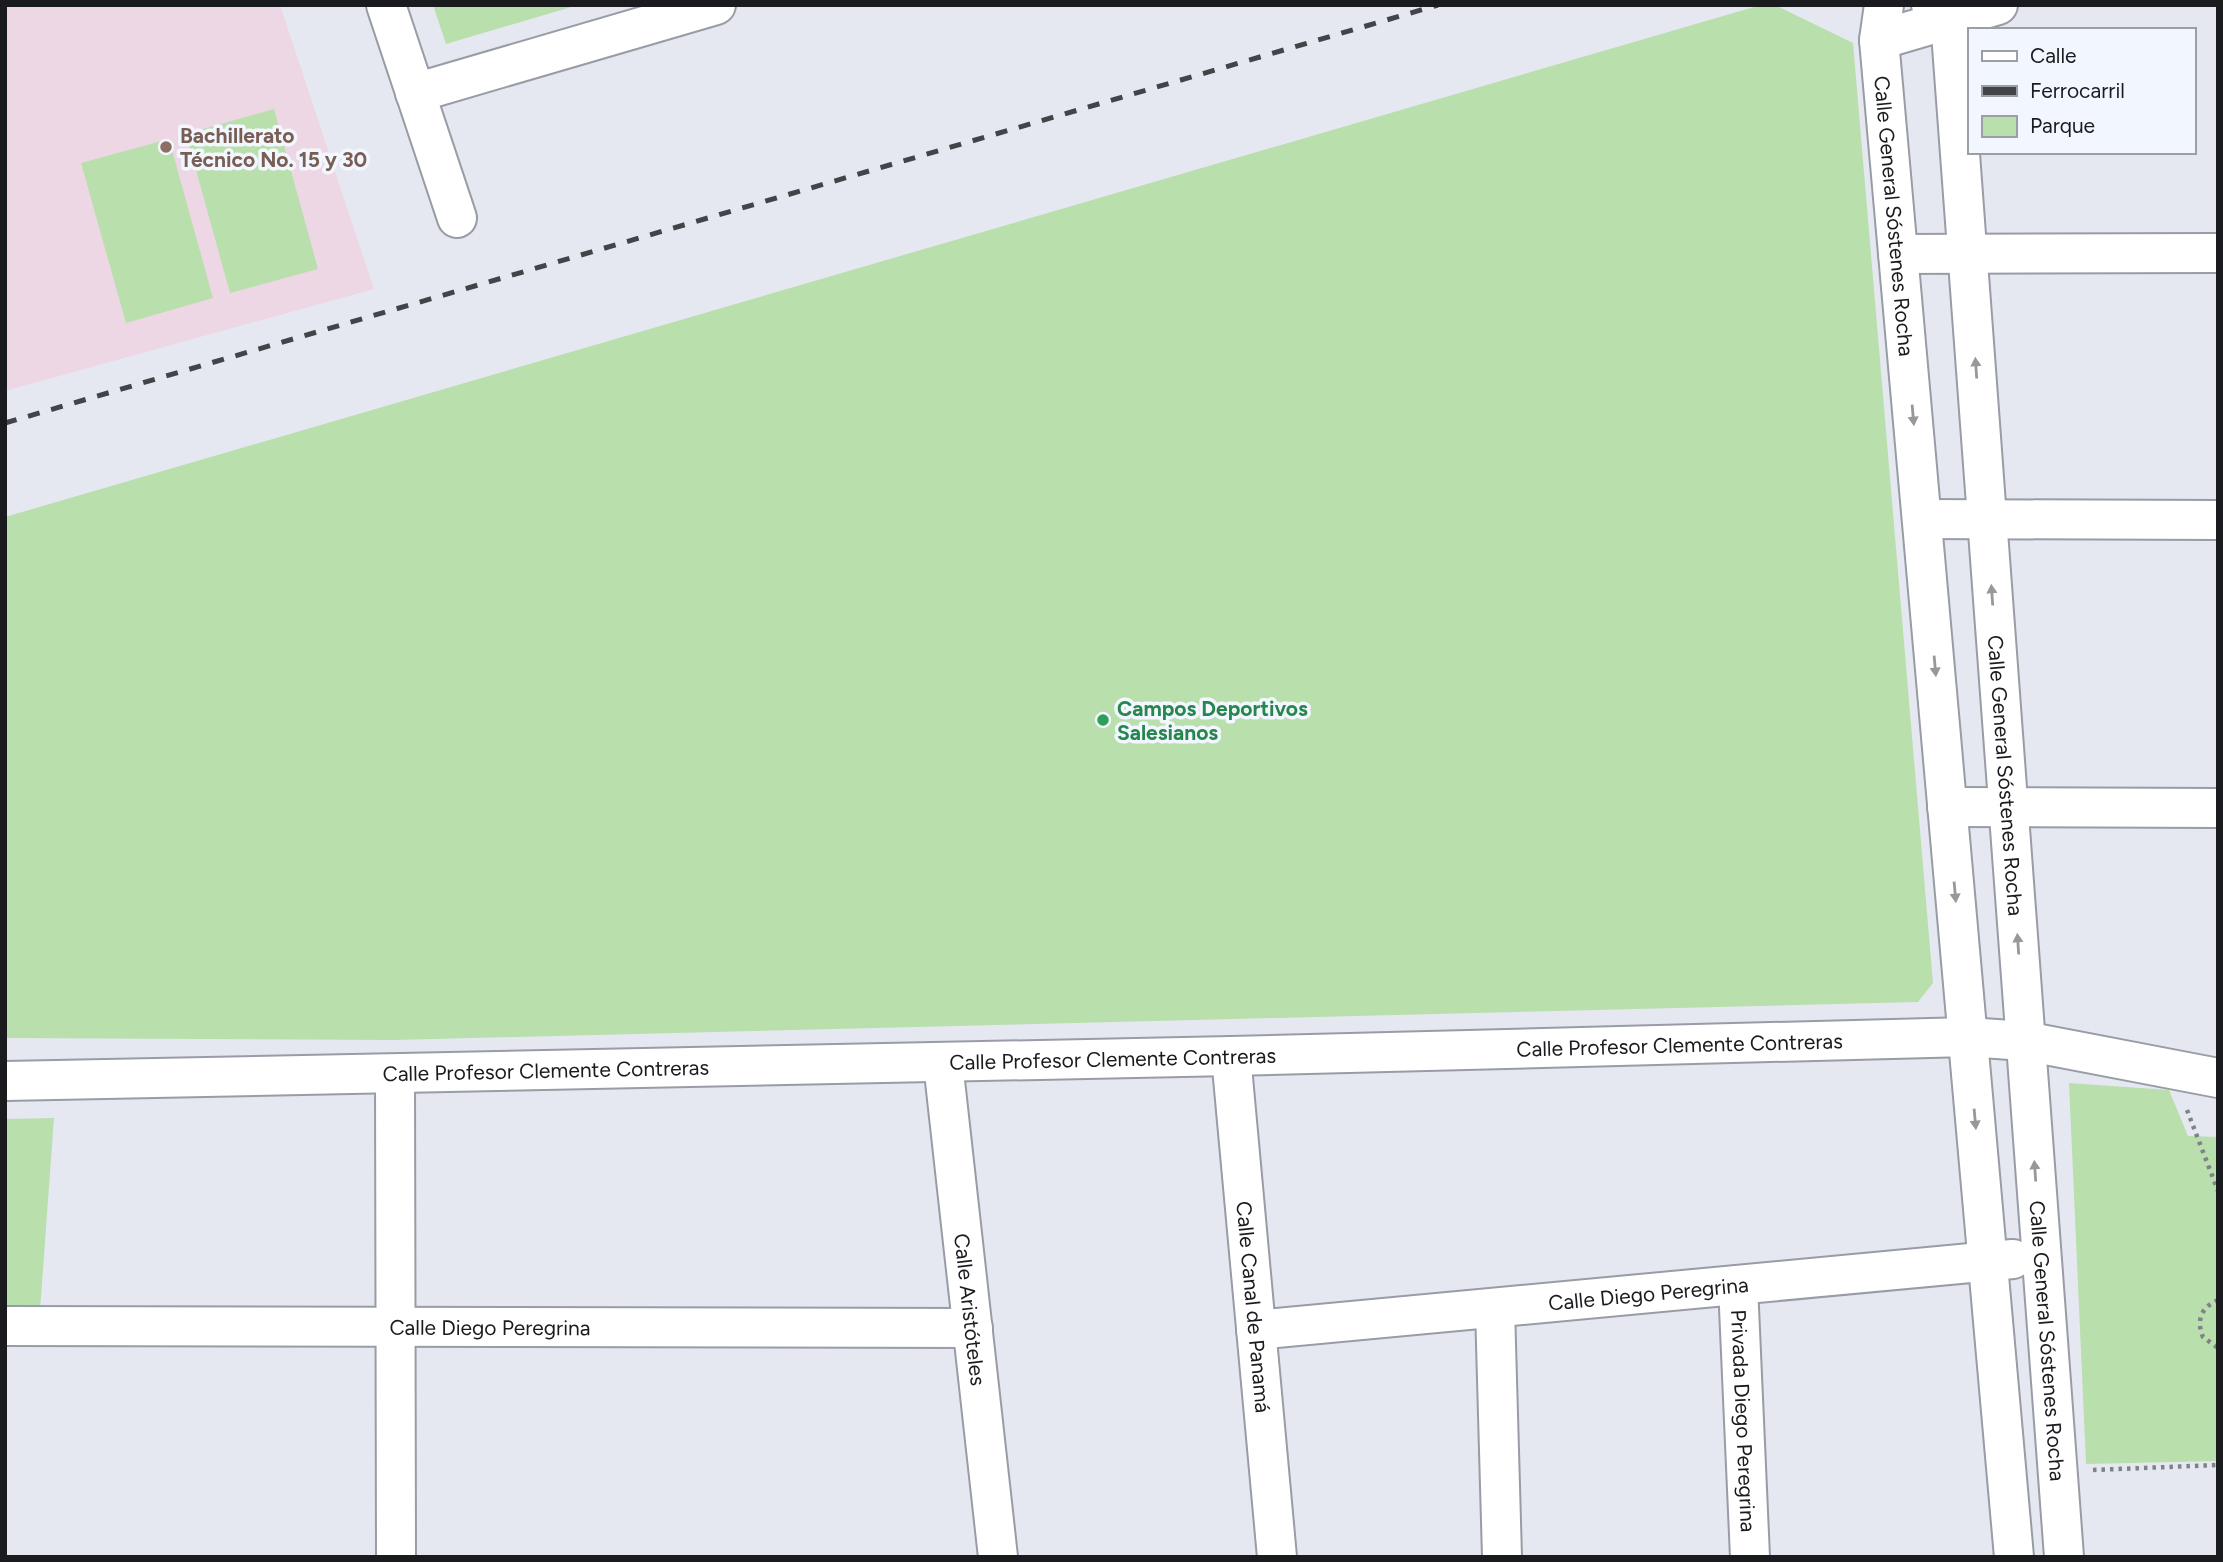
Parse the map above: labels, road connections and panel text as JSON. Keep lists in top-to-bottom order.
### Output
{
  "streets": {
    "street": [
      "Calle General Sóstenes Rocha",
      "Calle Profesor Clemente Contreras",
      "Calle Diego Peregrina",
      "Calle Canal de Panamá",
      "Calle Aristóteles",
      "Privada Diego Peregrina"
    ]
  },
  "crossings": [
    ["Calle General Sóstenes Rocha", "Calle Profesor Clemente Contreras"],
    ["Calle General Sóstenes Rocha", "Calle Diego Peregrina"],
    ["Calle Profesor Clemente Contreras", "Calle Canal de Panamá"],
    ["Calle Profesor Clemente Contreras", "Calle Aristóteles"],
    ["Calle Diego Peregrina", "Calle Canal de Panamá"],
    ["Calle Diego Peregrina", "Calle Aristóteles"],
    ["Calle Diego Peregrina", "Privada Diego Peregrina"]
  ],
  "places": ["Bachillerato Técnico No. 15 y 30", "Campos Deportivos Salesianos"],
  "legend": ["Calle", "Ferrocarril", "Parque"]
}
